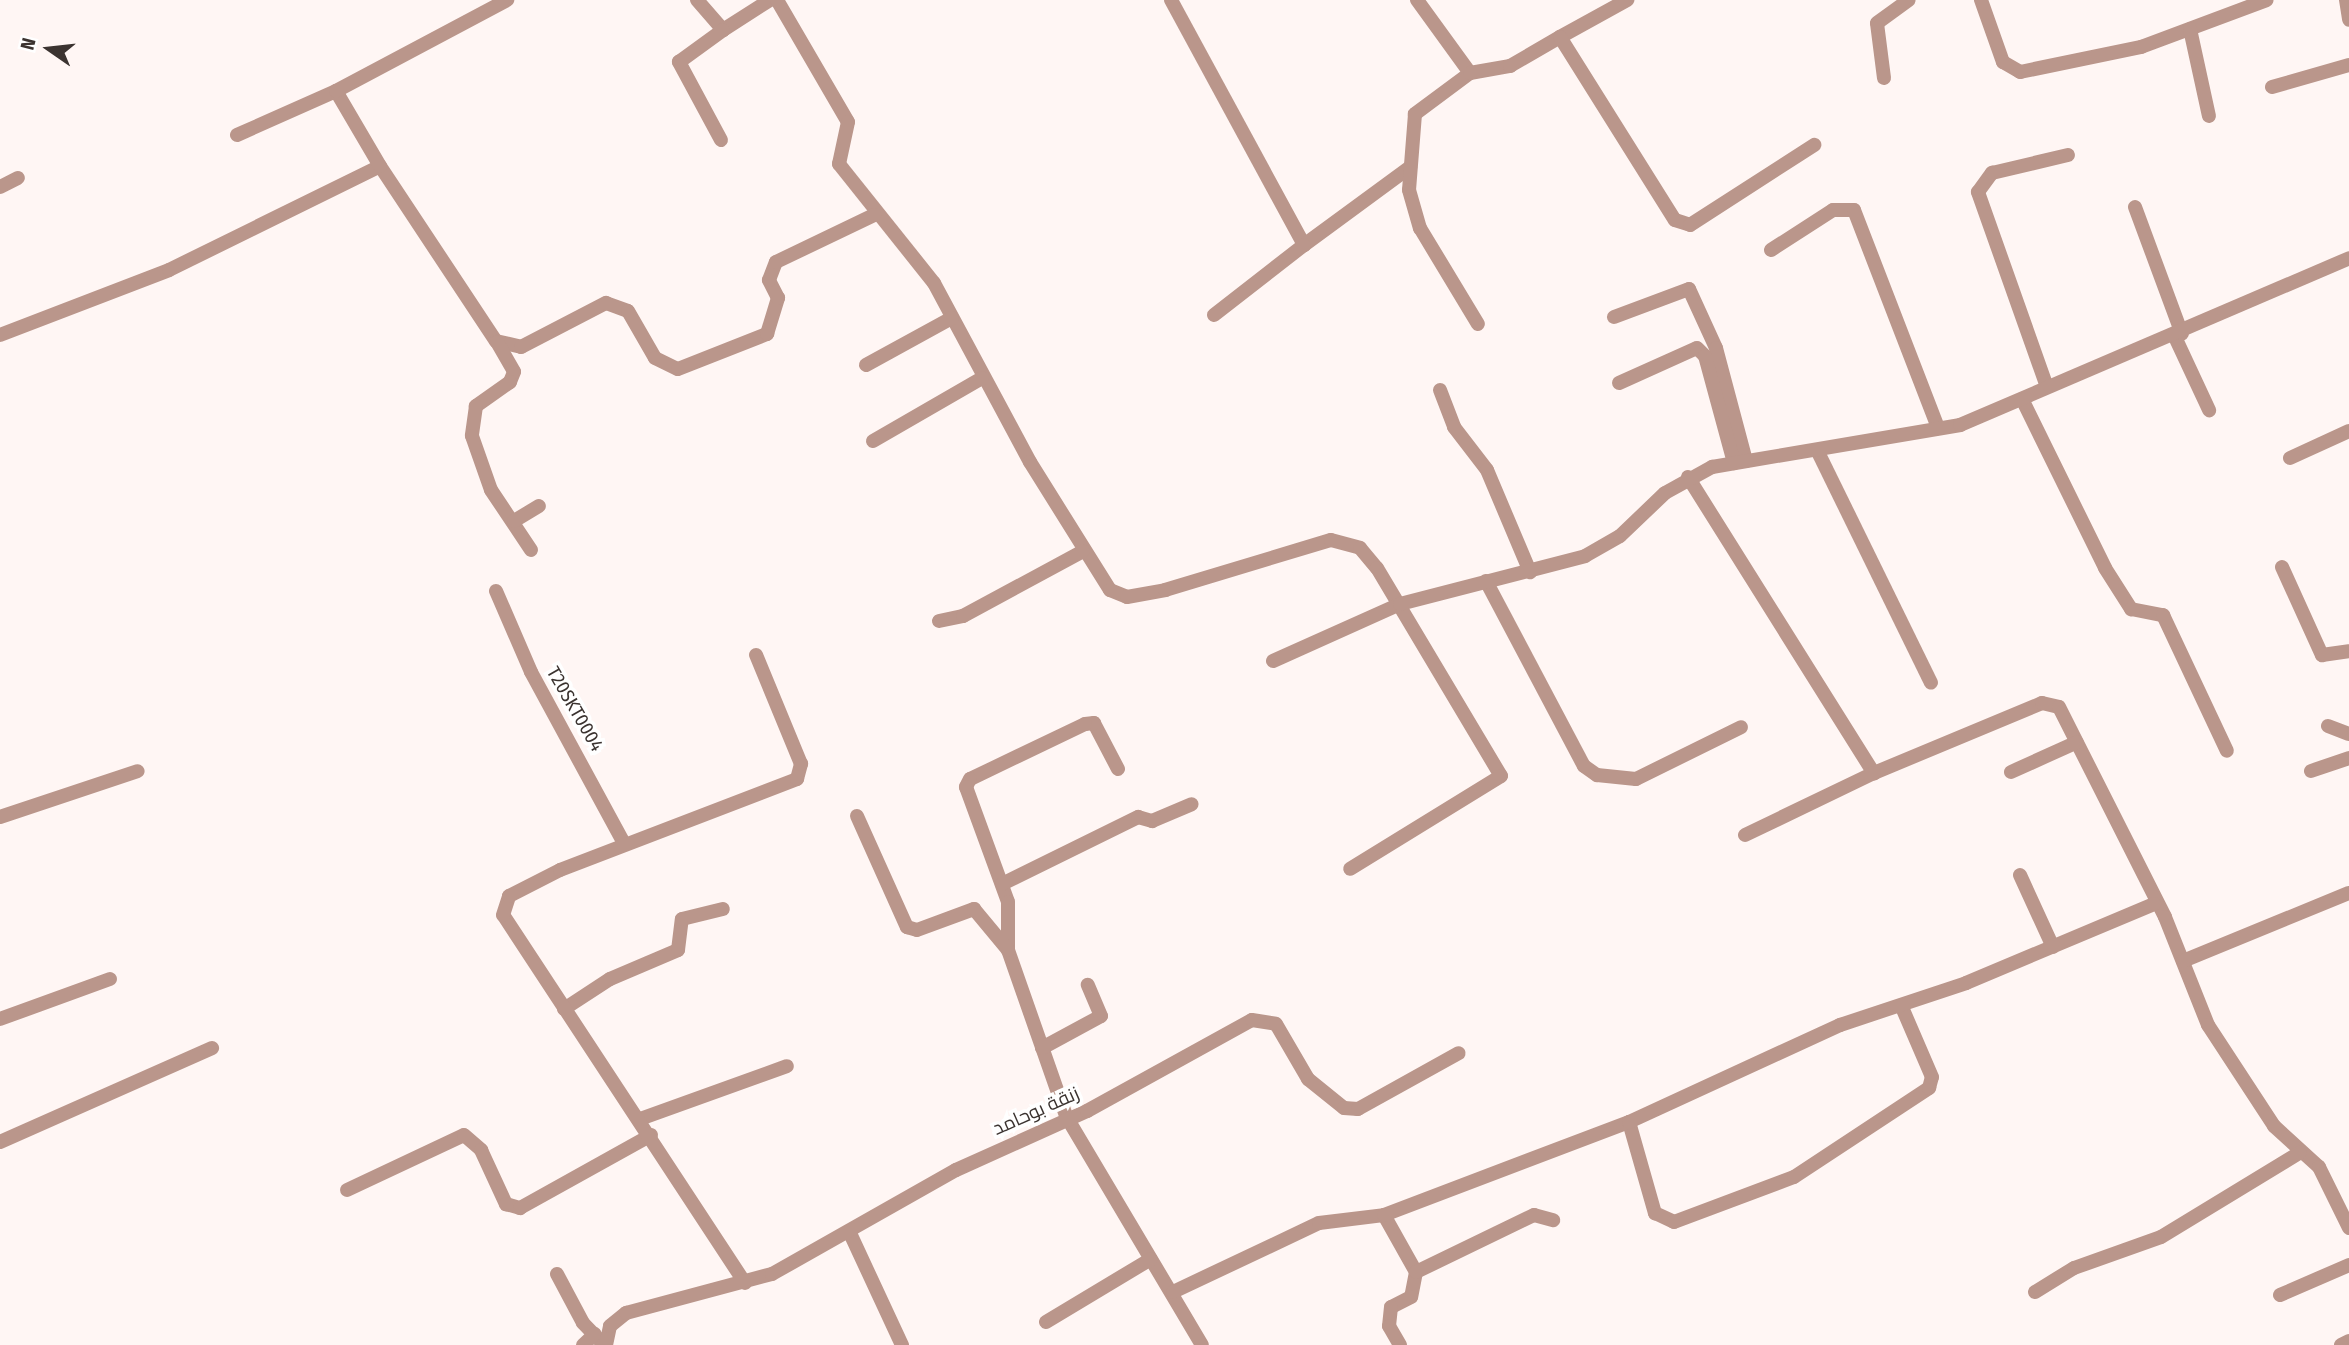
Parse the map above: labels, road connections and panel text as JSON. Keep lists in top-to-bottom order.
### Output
{
  "streets": {
    "street": ["T20SKT0004", "زنقة بوحامد"]
  },
  "north": "left"
}
